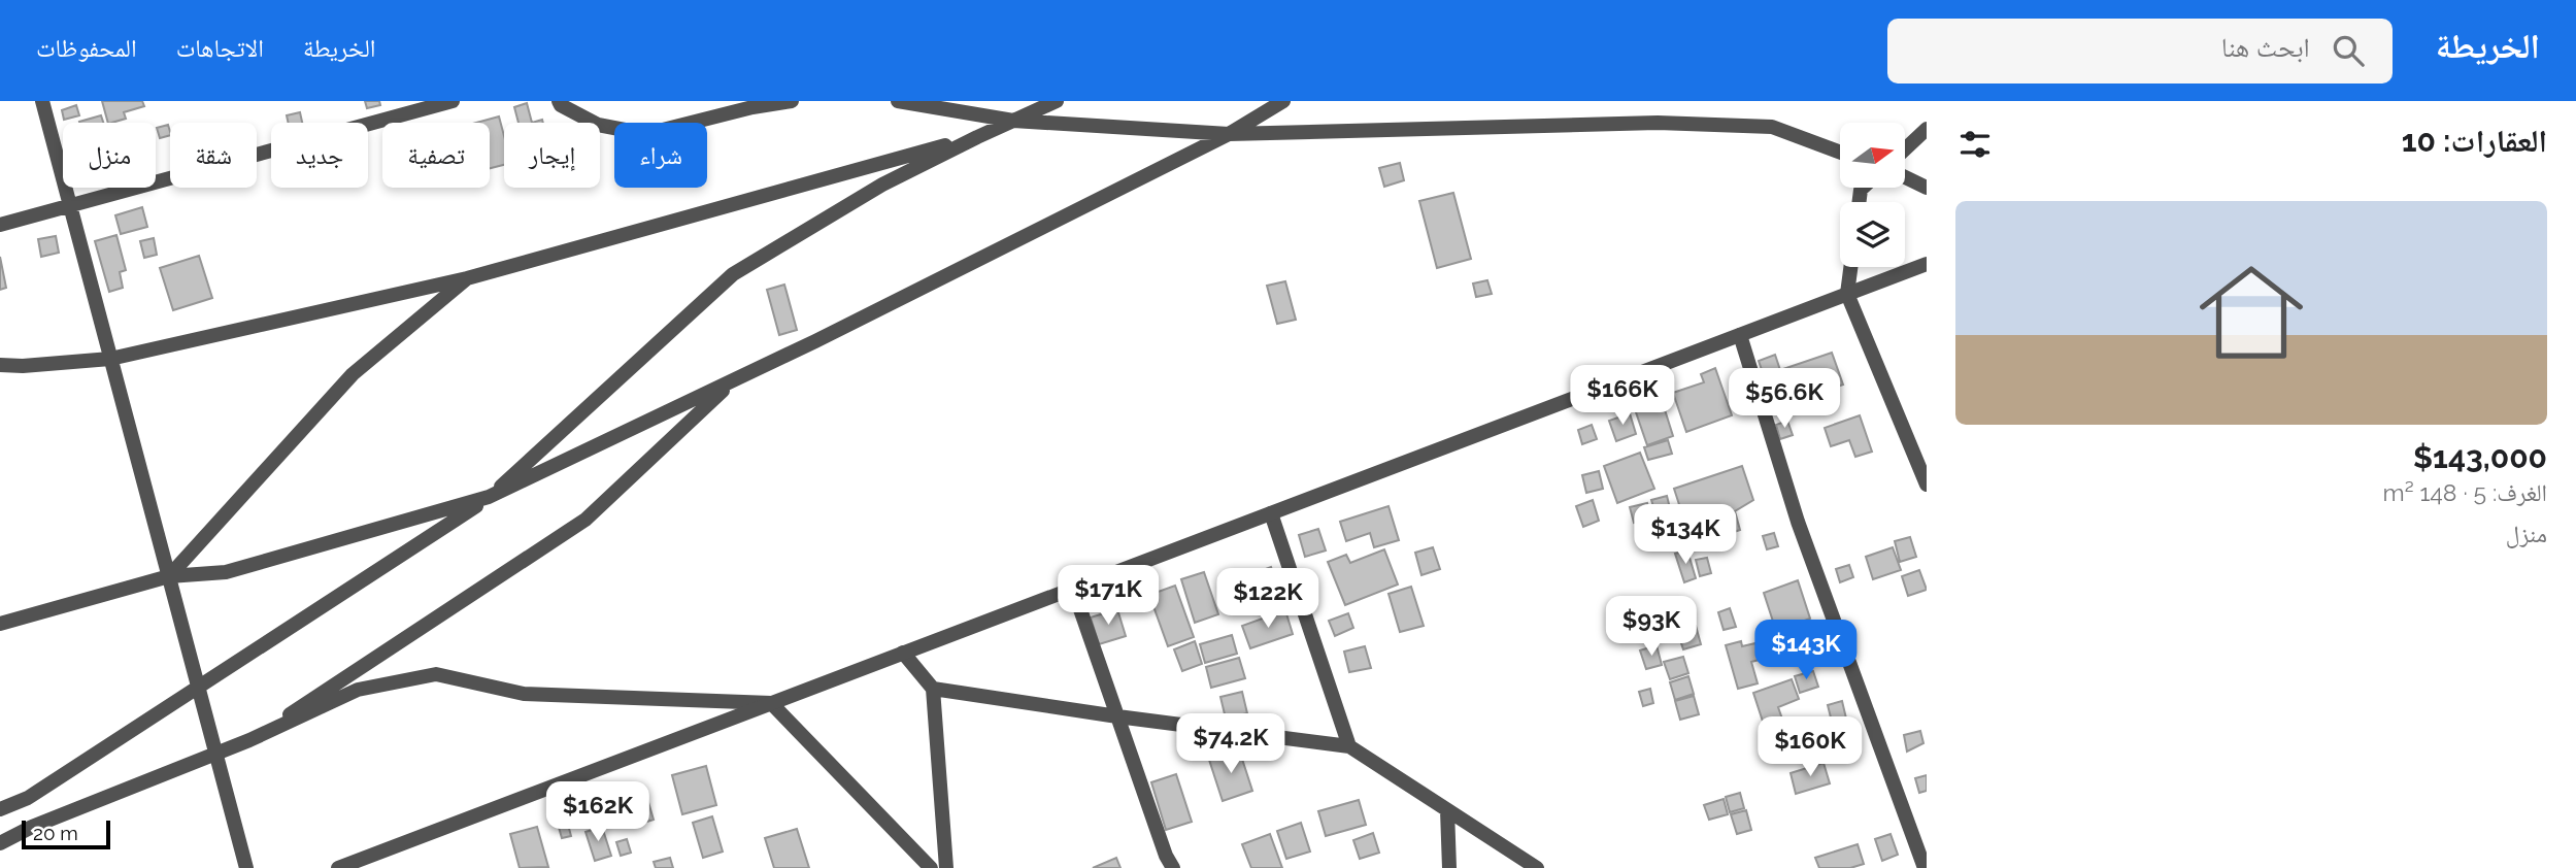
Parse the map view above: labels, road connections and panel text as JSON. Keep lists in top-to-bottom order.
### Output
{
  "scale_bar": "20 m",
  "north": "right",
  "page": {
    "header": "الخريطة",
    "search": "ابحث هنا",
    "nav": ["الخريطة", "الاتجاهات", "المحفوظات"],
    "heading": "العقارات: 10",
    "chip": [
      "شراء",
      "إيجار",
      "تصفية",
      "جديد",
      "شقة",
      "منزل"
    ],
    "list": [
      {
        "name": "$143,000",
        "note": "الغرف: 5 · 148 m² · منزل"
      }
    ],
    "price": [
      "$166K",
      "$56.6K",
      "$134K",
      "$171K",
      "$122K",
      "$93K",
      "$143K",
      "$74.2K",
      "$160K",
      "$162K"
    ],
    "scale": "20 m"
  }
}
